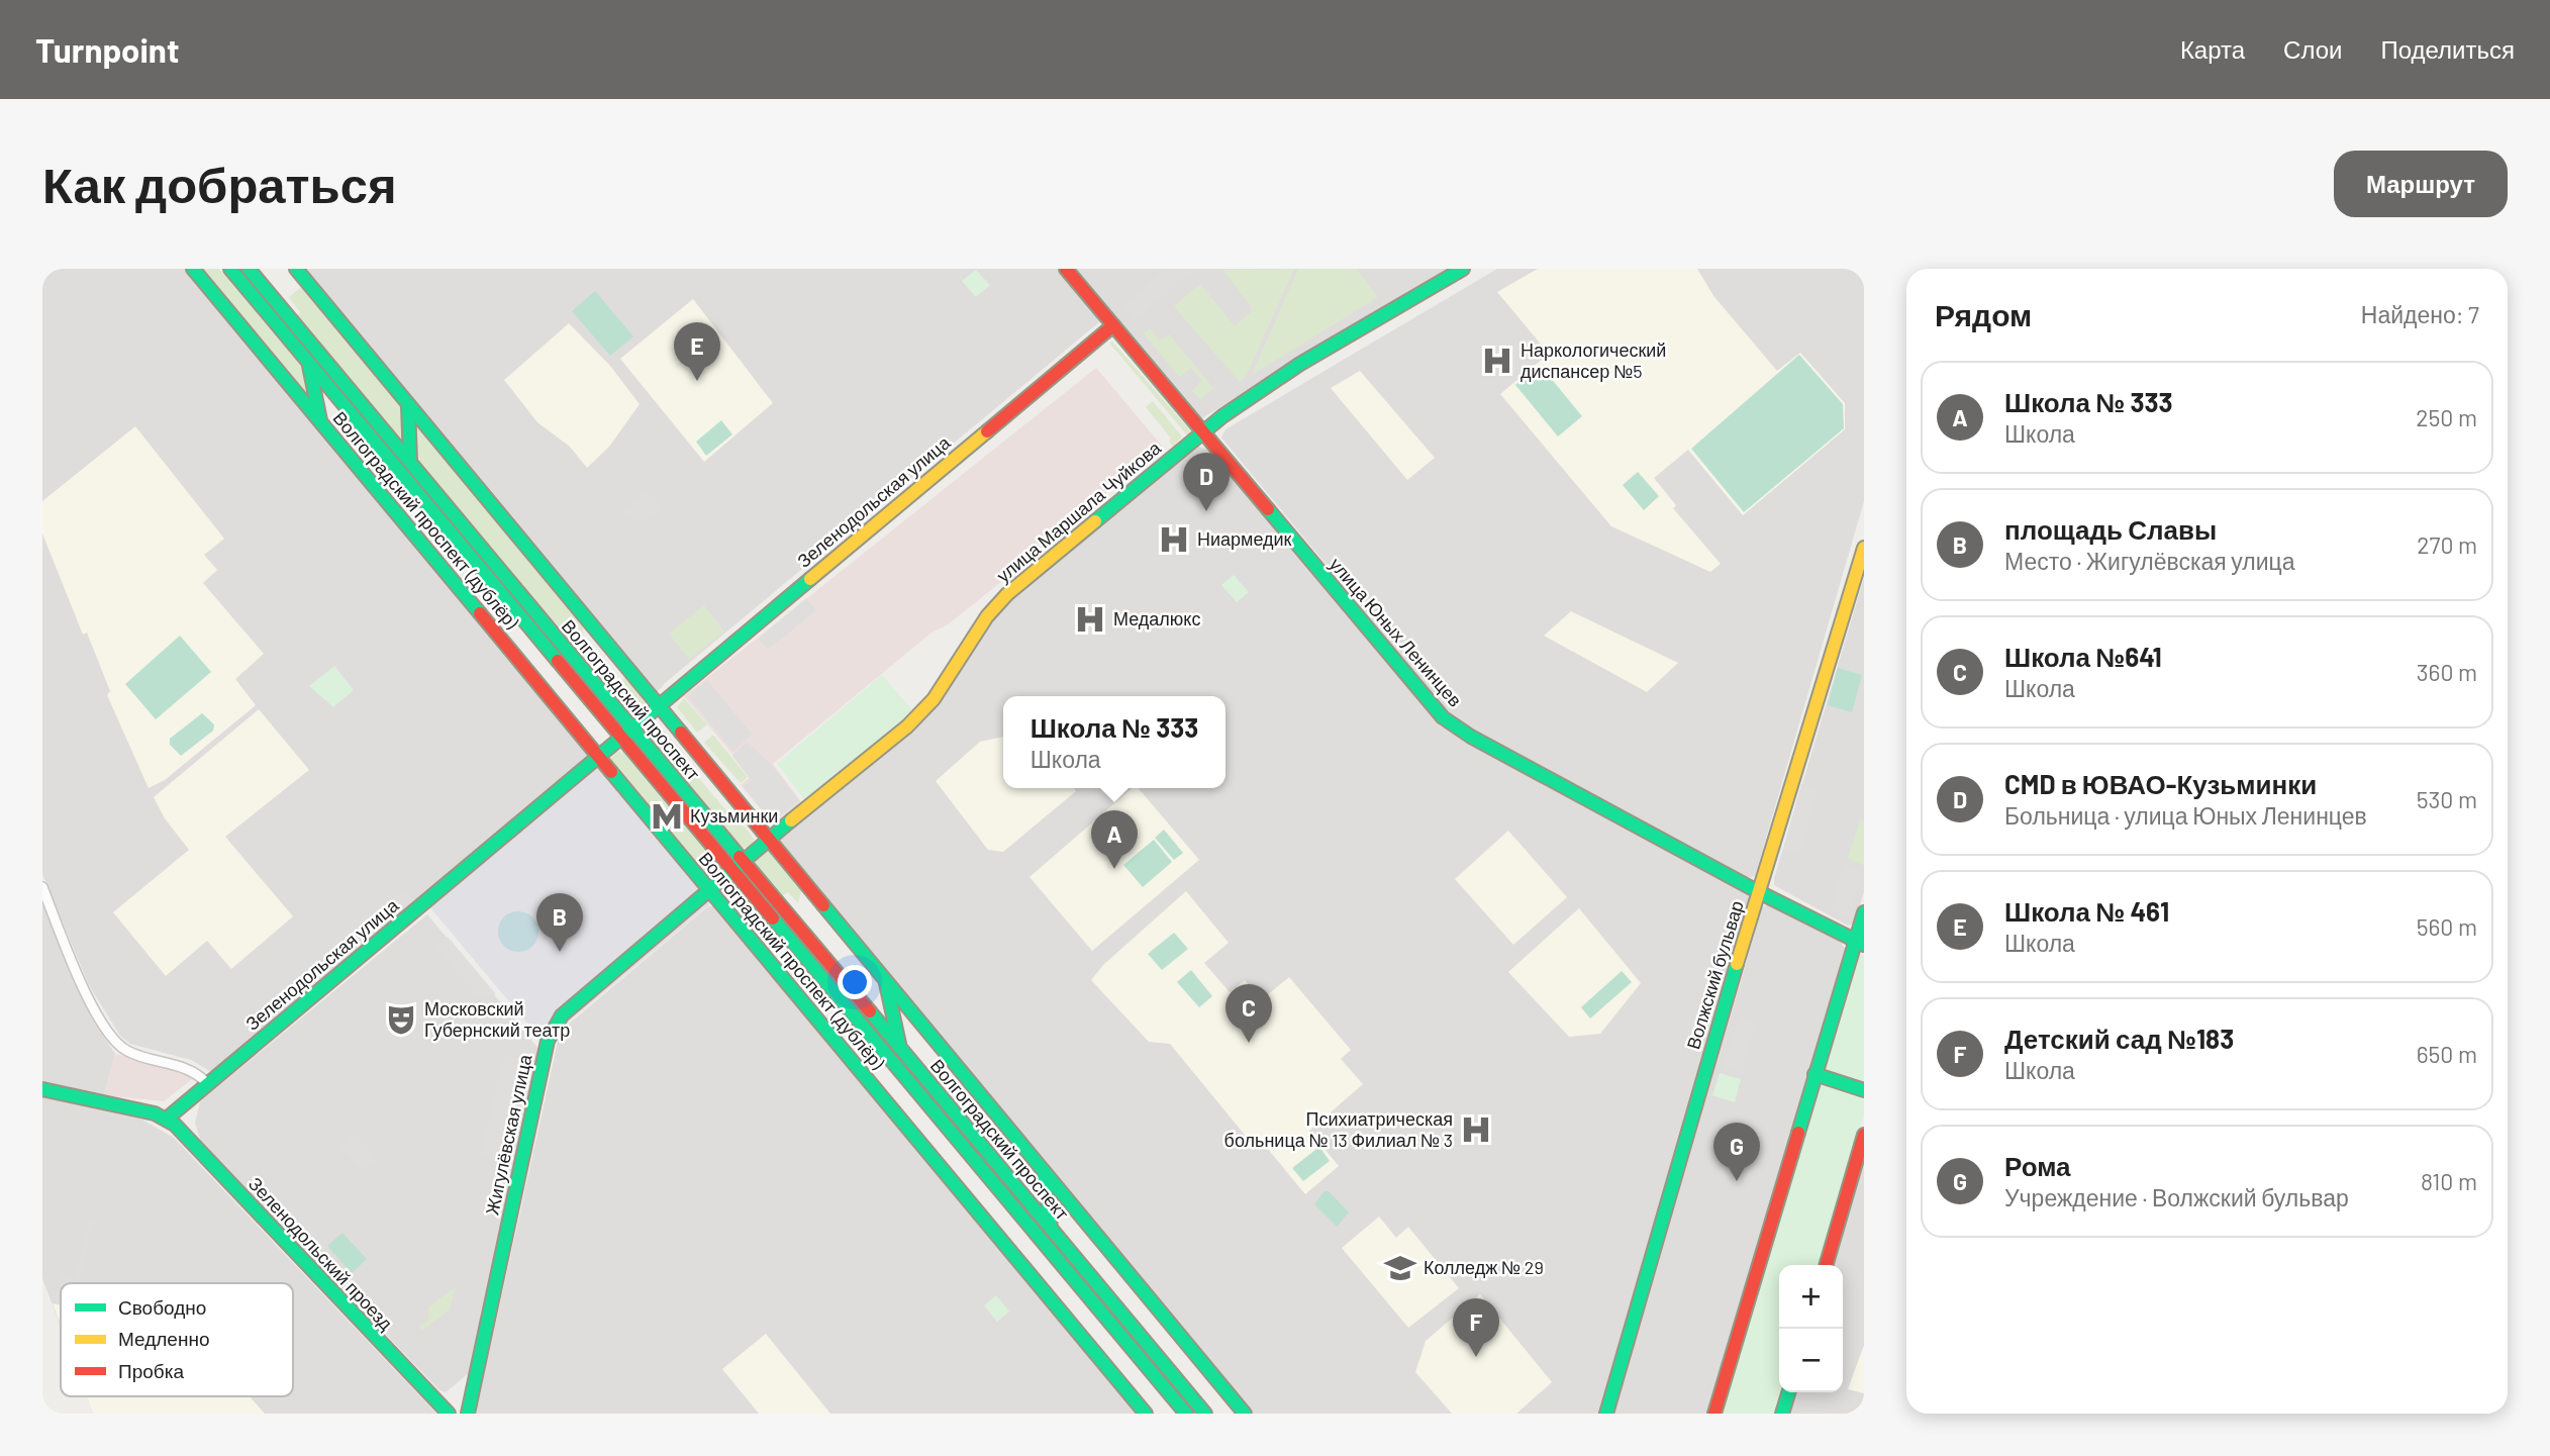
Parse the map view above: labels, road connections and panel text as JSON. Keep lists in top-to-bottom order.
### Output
{
  "streets": {
    "street": [
      "Зеленодольская улица",
      "улица Маршала Чуйкова",
      "Волгоградский проспект (дублёр)",
      "улица Юных Ленинцев",
      "Волгоградский проспект",
      "Волжский бульвар",
      "Жигулёвская улица",
      "Зеленодольский проезд"
    ]
  },
  "crossings": [
    ["Зеленодольская улица", "Волгоградский проспект (дублёр)"],
    ["Зеленодольская улица", "улица Юных Ленинцев"],
    ["Зеленодольская улица", "Волгоградский проспект"],
    ["Зеленодольская улица", "Зеленодольский проезд"],
    ["улица Маршала Чуйкова", "улица Юных Ленинцев"],
    ["улица Маршала Чуйкова", "Волгоградский проспект"],
    ["улица Маршала Чуйкова", "Жигулёвская улица"],
    ["Волгоградский проспект (дублёр)", "Жигулёвская улица"],
    ["улица Юных Ленинцев", "Волжский бульвар"],
    ["Волгоградский проспект", "Жигулёвская улица"]
  ],
  "places": {
    "hospital": [
      "Наркологический диспансер №5",
      "Ниармедик",
      "Медалюкс",
      "Психиатрическая больница № 13 Филиал № 3"
    ],
    "metro station": ["Кузьминки"],
    "theatre": ["Московский Губернский театр"],
    "school or university": ["Колледж № 29"]
  },
  "legend": ["Свободно", "Медленно", "Пробка"],
  "page": {
    "header": "Turnpoint",
    "nav": ["Карта", "Слои", "Поделиться"],
    "buttons": "Маршрут",
    "title": "Как добраться",
    "heading": ["Рядом", "Найдено: 7"],
    "pins": [
      "E",
      "D",
      "A",
      "B",
      "C",
      "G",
      "F"
    ],
    "list": [
      {
        "mark": "A",
        "name": "Школа № 333",
        "note": "Школа",
        "value": "250 m"
      },
      {
        "mark": "B",
        "name": "площадь Славы",
        "note": "Место · Жигулёвская улица",
        "value": "270 m"
      },
      {
        "mark": "C",
        "name": "Школа №641",
        "note": "Школа",
        "value": "360 m"
      },
      {
        "mark": "D",
        "name": "CMD в ЮВАО-Кузьминки",
        "note": "Больница · улица Юных Ленинцев",
        "value": "530 m"
      },
      {
        "mark": "E",
        "name": "Школа № 461",
        "note": "Школа",
        "value": "560 m"
      },
      {
        "mark": "F",
        "name": "Детский сад №183",
        "note": "Школа",
        "value": "650 m"
      },
      {
        "mark": "G",
        "name": "Рома",
        "note": "Учреждение · Волжский бульвар",
        "value": "810 m"
      }
    ],
    "popup": ["Школа № 333", "Школа"],
    "map_buttons": ["+", "−"]
  }
}
